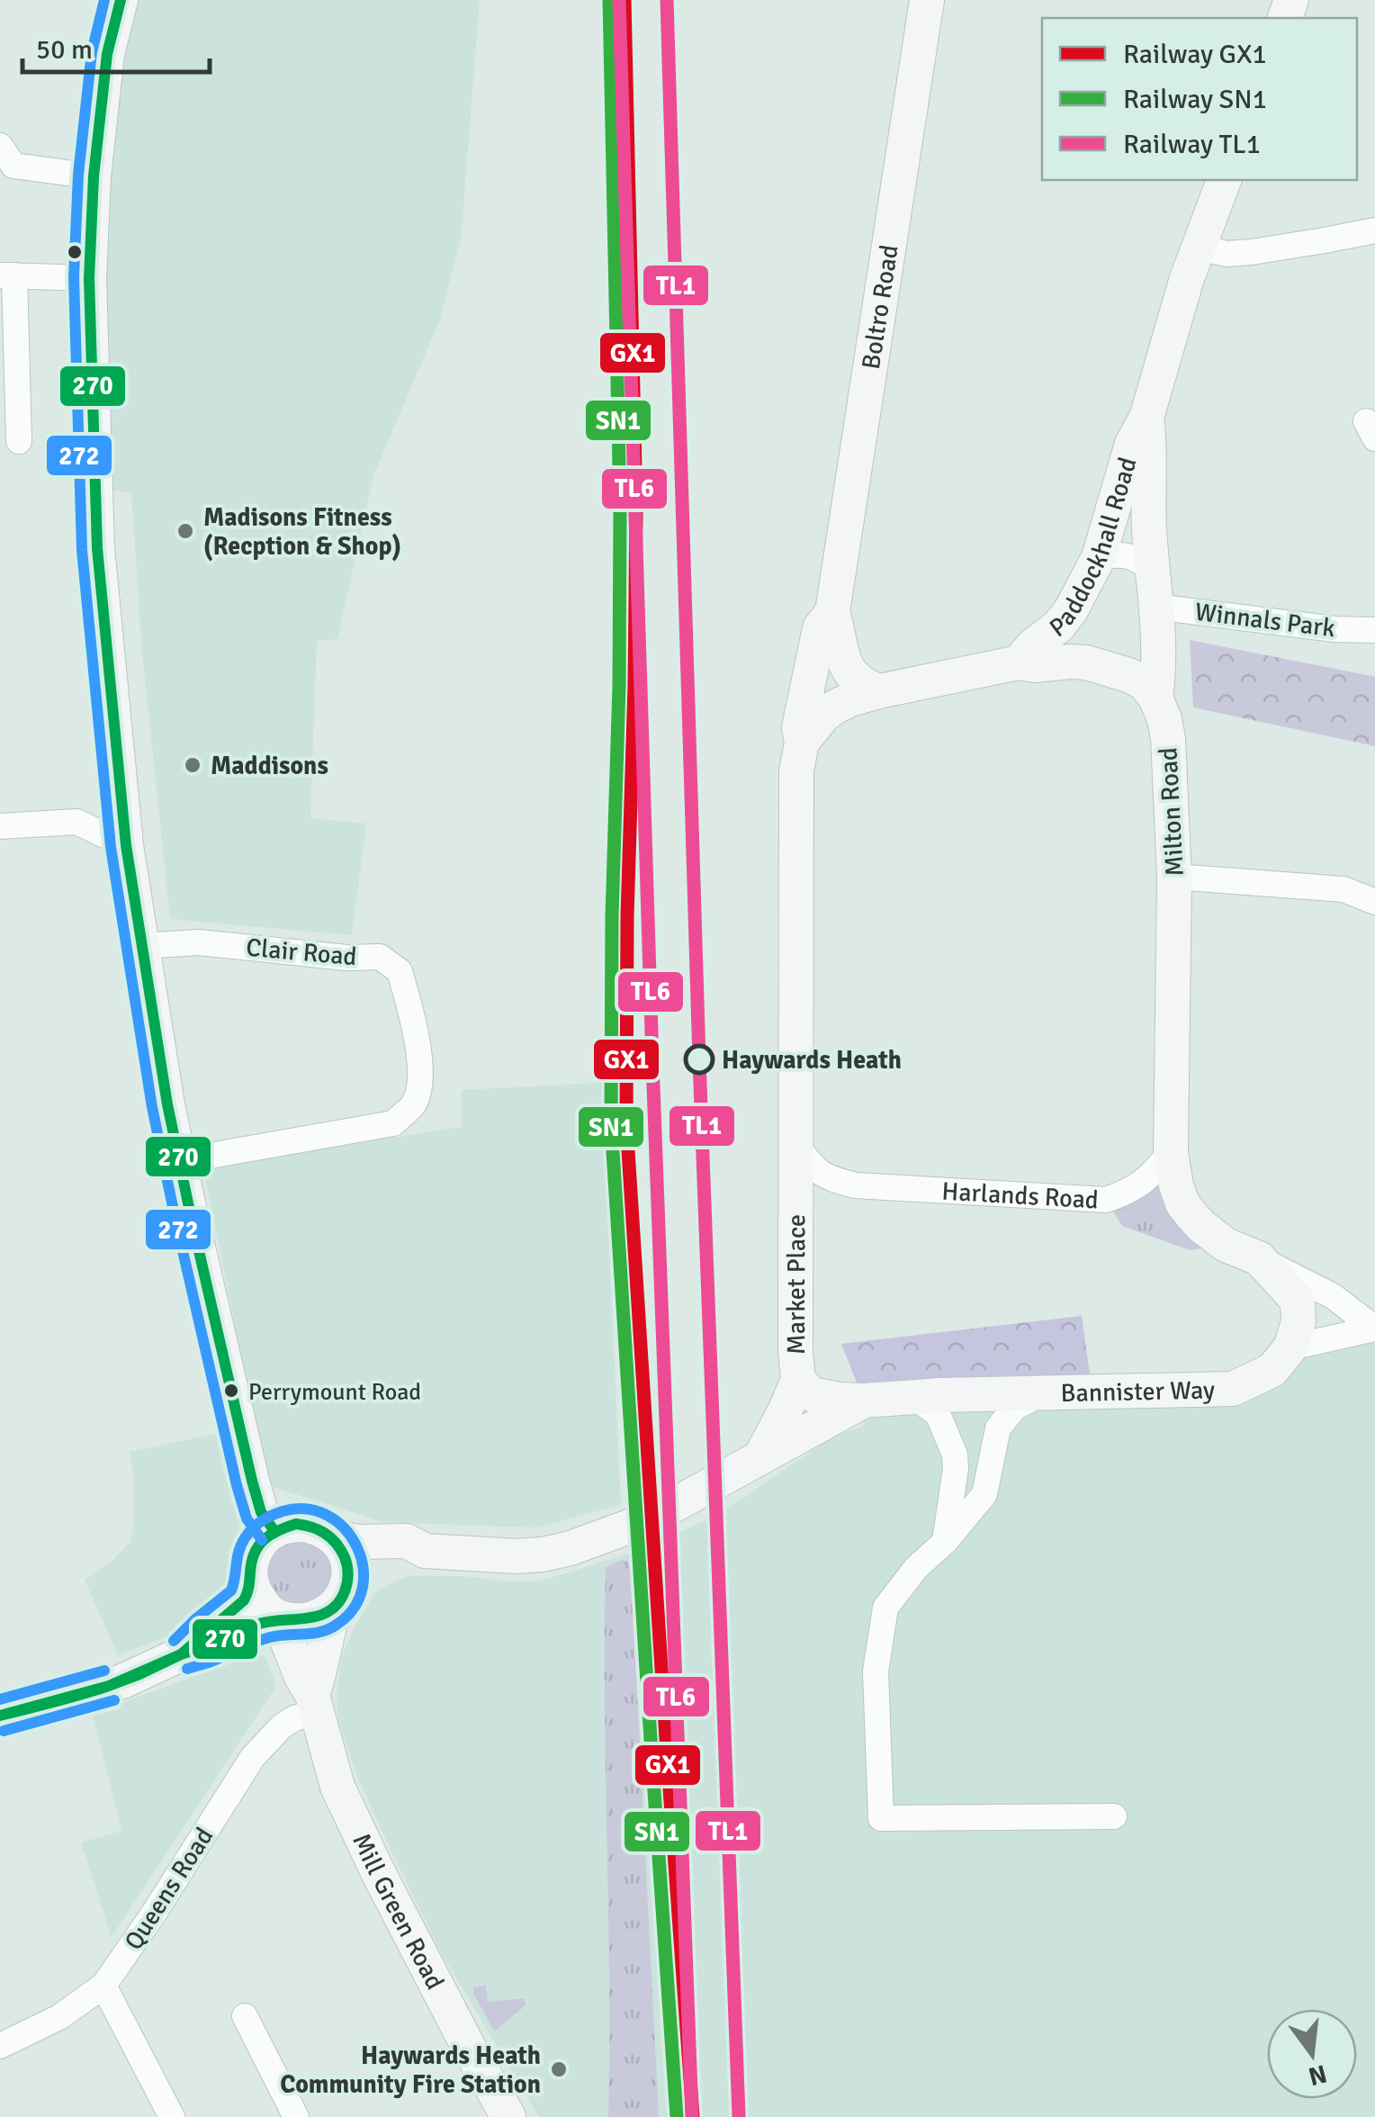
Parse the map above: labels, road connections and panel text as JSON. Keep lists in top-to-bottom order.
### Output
{
  "streets": {
    "street": [
      "Boltro Road",
      "Paddockhall Road",
      "Winnals Park",
      "Milton Road",
      "Clair Road",
      "Harlands Road",
      "Market Place",
      "Bannister Way",
      "Queens Road",
      "Mill Green Road"
    ]
  },
  "crossings": [
    ["Boltro Road", "Market Place"],
    ["Paddockhall Road", "Winnals Park"],
    ["Paddockhall Road", "Milton Road"],
    ["Milton Road", "Harlands Road"],
    ["Harlands Road", "Market Place"],
    ["Market Place", "Bannister Way"],
    ["Queens Road", "Mill Green Road"]
  ],
  "places": [
    "Madisons Fitness (Recption & Shop)",
    "Maddisons",
    "Haywards Heath",
    "Perrymount Road",
    "Haywards Heath Community Fire Station"
  ],
  "lines": [
    "rail line GX1",
    "rail line SN1",
    "rail line TL1",
    "transit line 270",
    "transit line 272",
    "transit line TL6"
  ],
  "legend": ["Railway GX1", "Railway SN1", "Railway TL1"],
  "scale_bar": "50 m",
  "north": "bottom"
}
